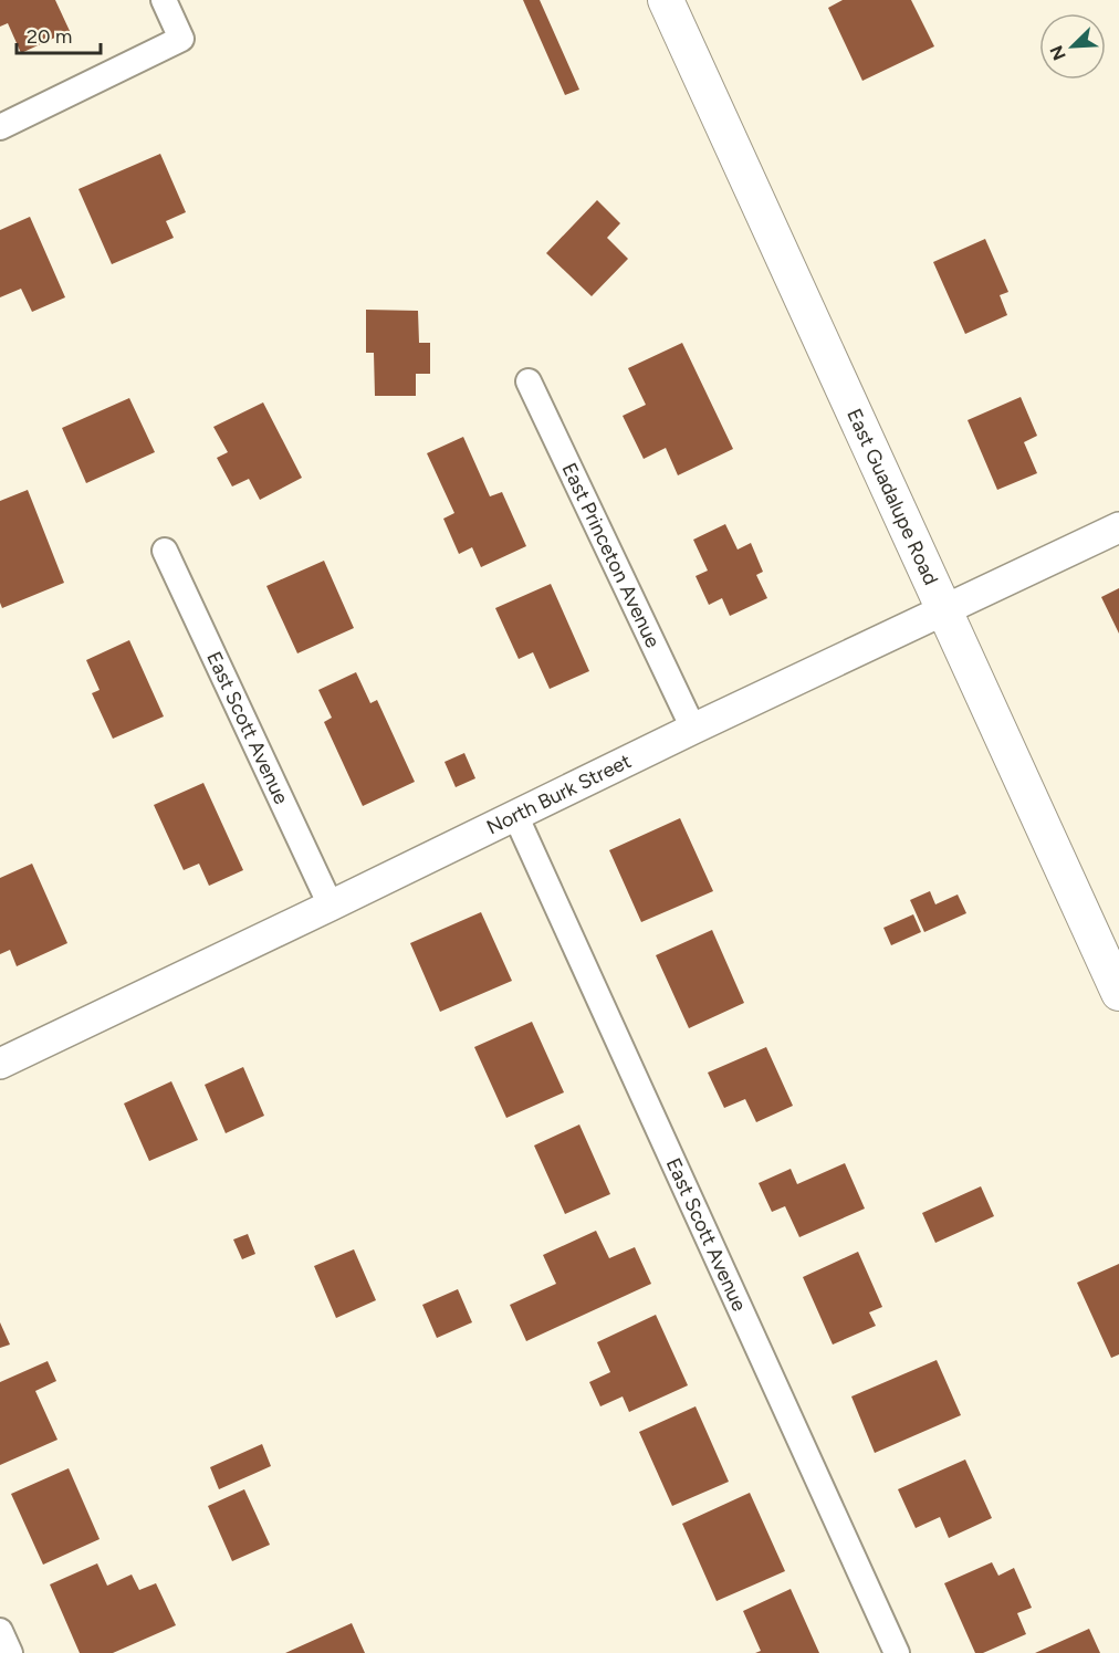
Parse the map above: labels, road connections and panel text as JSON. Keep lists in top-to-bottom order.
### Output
{
  "streets": {
    "main road": ["East Guadalupe Road"],
    "street": ["East Princeton Avenue", "East Scott Avenue", "North Burk Street"]
  },
  "crossings": [
    ["East Guadalupe Road", "North Burk Street"],
    ["East Princeton Avenue", "North Burk Street"],
    ["East Scott Avenue", "North Burk Street"]
  ],
  "scale_bar": "20 m",
  "north": "bottom left"
}
